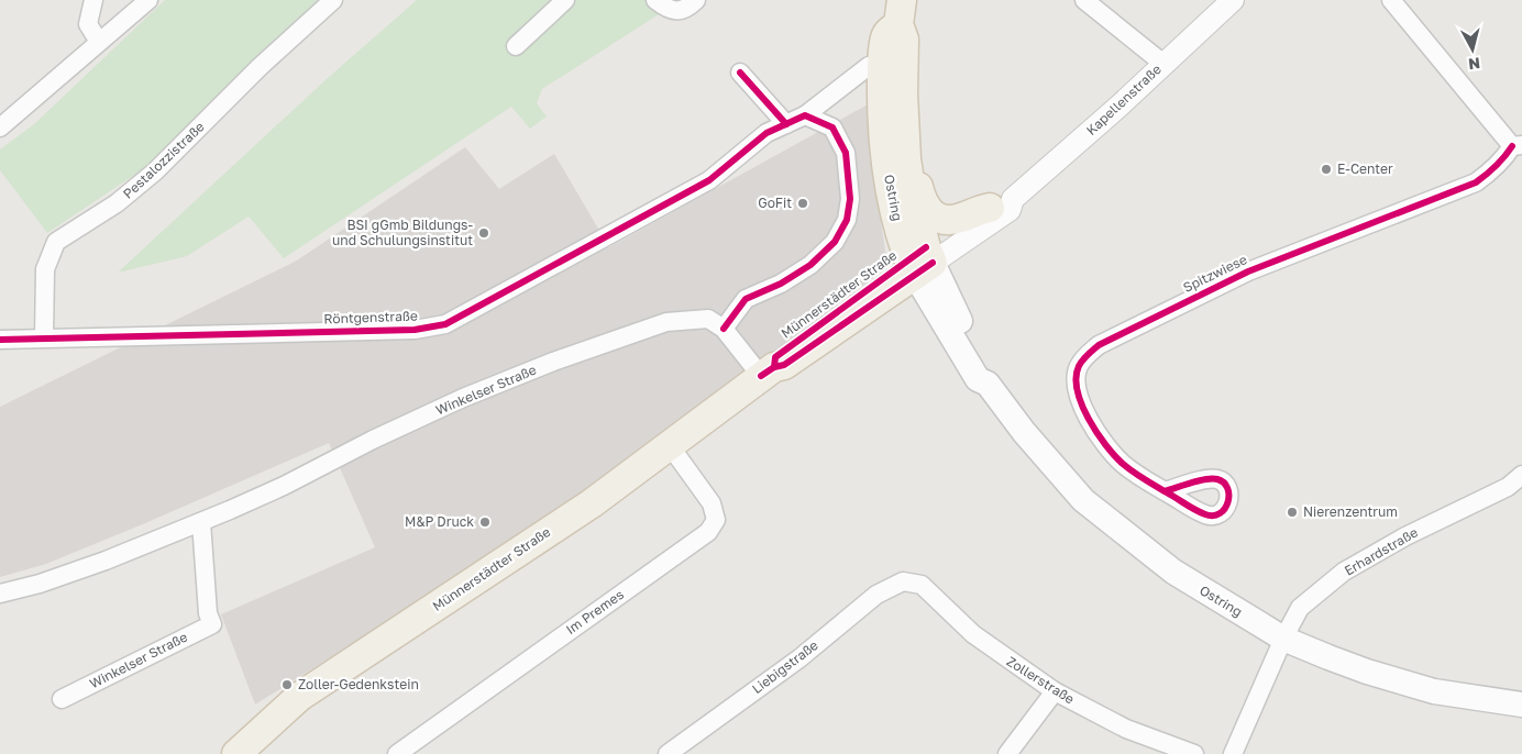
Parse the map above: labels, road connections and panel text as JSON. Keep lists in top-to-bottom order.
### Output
{
  "streets": {
    "main road": ["Ostring", "Münnerstädter Straße"],
    "street": [
      "Kapellenstraße",
      "Pestalozzistraße",
      "Spitzwiese",
      "Röntgenstraße",
      "Winkelser Straße",
      "Erhardstraße",
      "Im Premes",
      "Liebigstraße",
      "Zollerstraße"
    ]
  },
  "crossings": [
    ["Kapellenstraße", "Ostring"],
    ["Kapellenstraße", "Münnerstädter Straße"],
    ["Pestalozzistraße", "Röntgenstraße"],
    ["Ostring", "Münnerstädter Straße"],
    ["Ostring", "Röntgenstraße"],
    ["Ostring", "Erhardstraße"],
    ["Münnerstädter Straße", "Im Premes"],
    ["Liebigstraße", "Zollerstraße"]
  ],
  "places": [
    "E-Center",
    "GoFit",
    "BSI gGmb Bildungs- und Schulungsinstitut",
    "Nierenzentrum",
    "M&P Druck",
    "Zoller-Gedenkstein"
  ],
  "north": "bottom"
}
